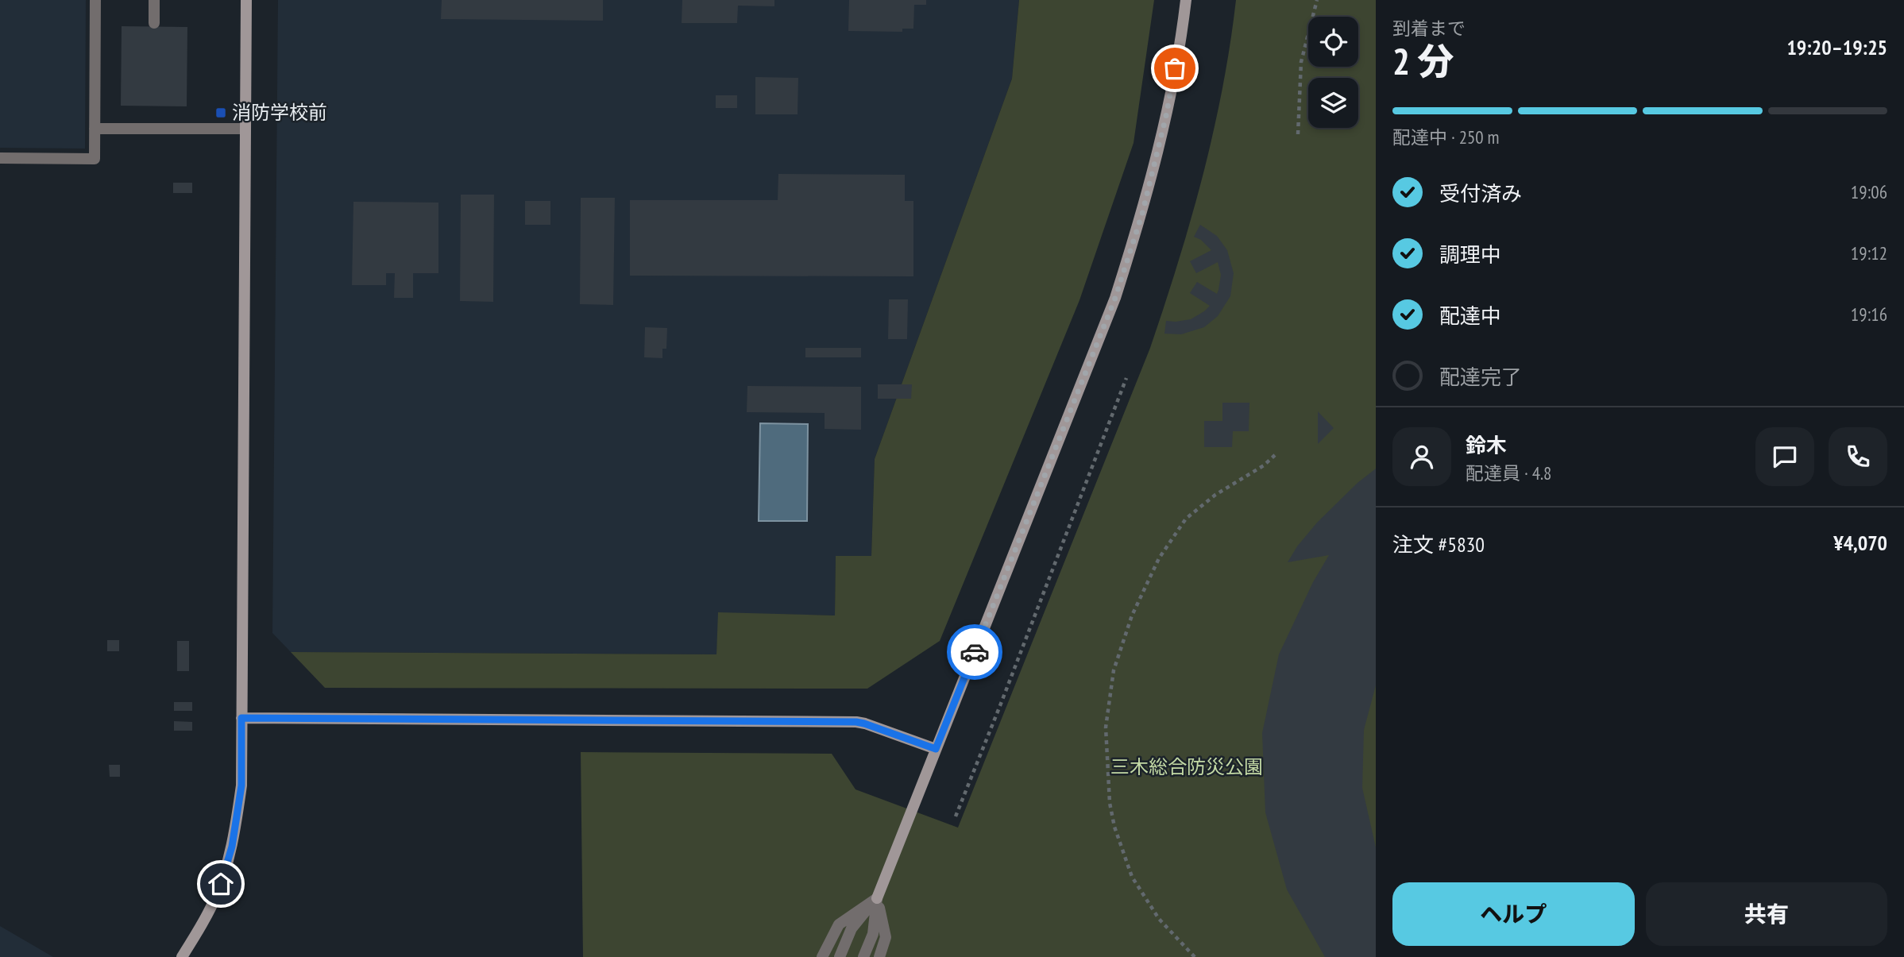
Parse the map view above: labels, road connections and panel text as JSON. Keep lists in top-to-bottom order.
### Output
{
  "parks": ["三木総合防災公園"],
  "places": {
    "transit": ["消防学校前"]
  },
  "page": {
    "heading": ["2 分", "到着まで", "19:20–19:25"],
    "panel": [
      "鈴木",
      "配達員 · 4.8",
      "注文 #5830",
      "¥4,070"
    ],
    "bar": "配達中 · 250 m",
    "list": [
      ["受付済み", "19:06"],
      ["調理中", "19:12"],
      ["配達中", "19:16"],
      "配達完了"
    ],
    "buttons": ["ヘルプ", "共有"]
  }
}
